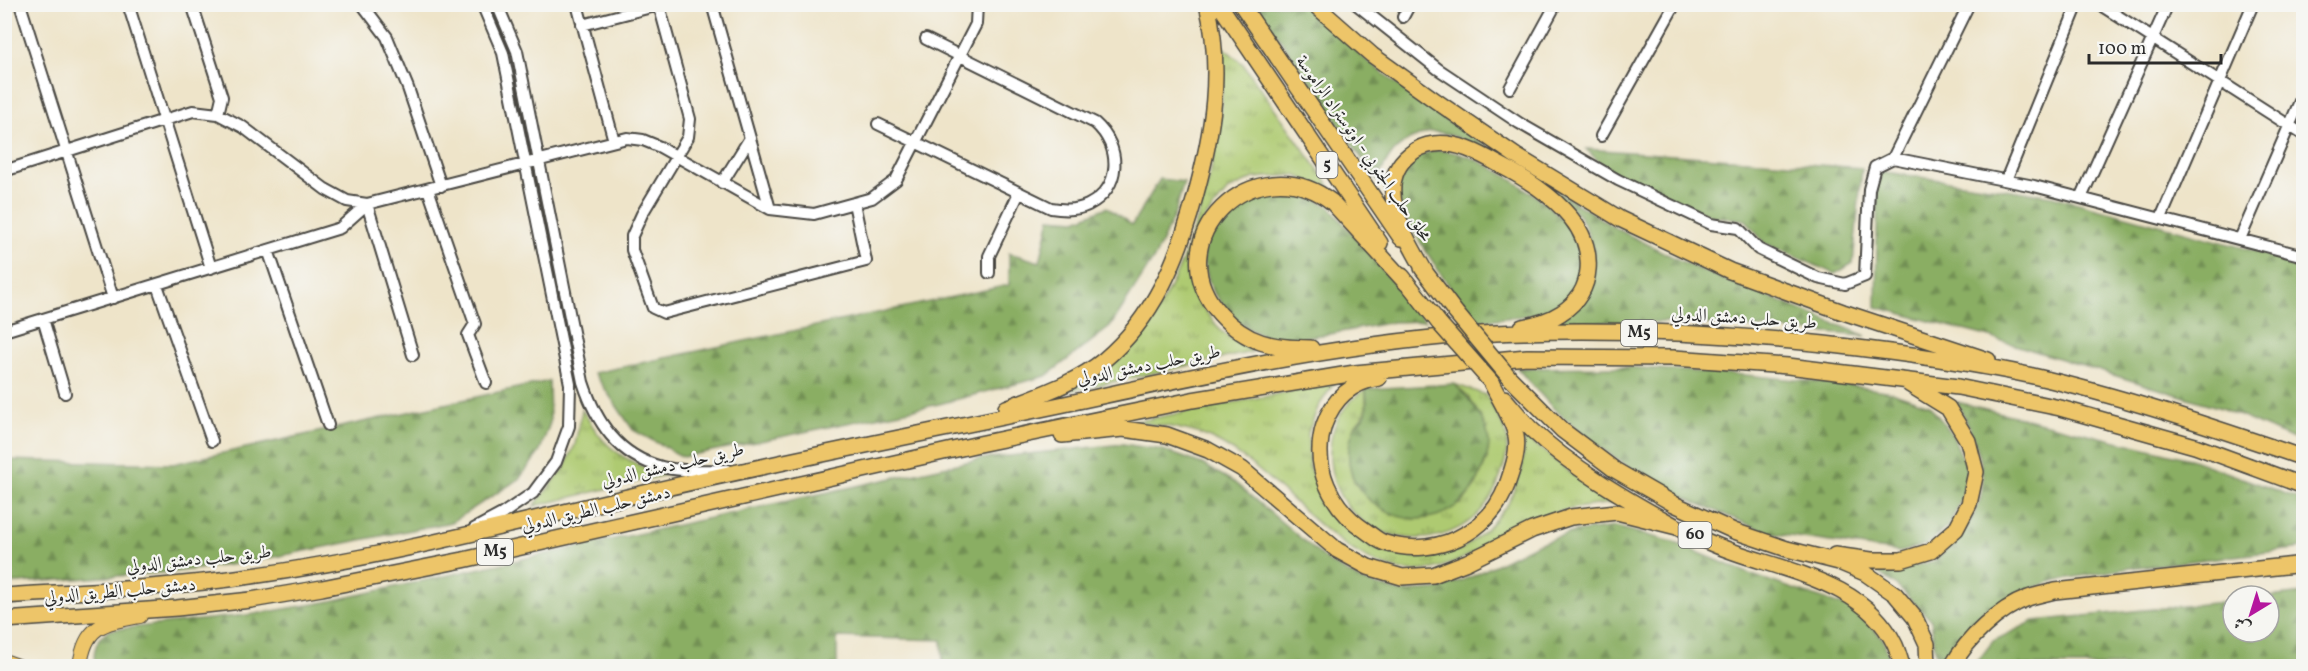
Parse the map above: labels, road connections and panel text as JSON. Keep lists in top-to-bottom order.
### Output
{
  "streets": {
    "highway": [
      "محلق حلب الجنوبي - اوتوستراد الراموسة",
      "5",
      "طريق حلب دمشق الدولي",
      "M5",
      "دمشق حلب الطريق الدولي",
      "60"
    ]
  },
  "crossings": [
    ["محلق حلب الجنوبي - اوتوستراد الراموسة", "60"],
    ["M5", "دمشق حلب الطريق الدولي"]
  ],
  "scale_bar": "100 m",
  "north": "bottom left"
}
